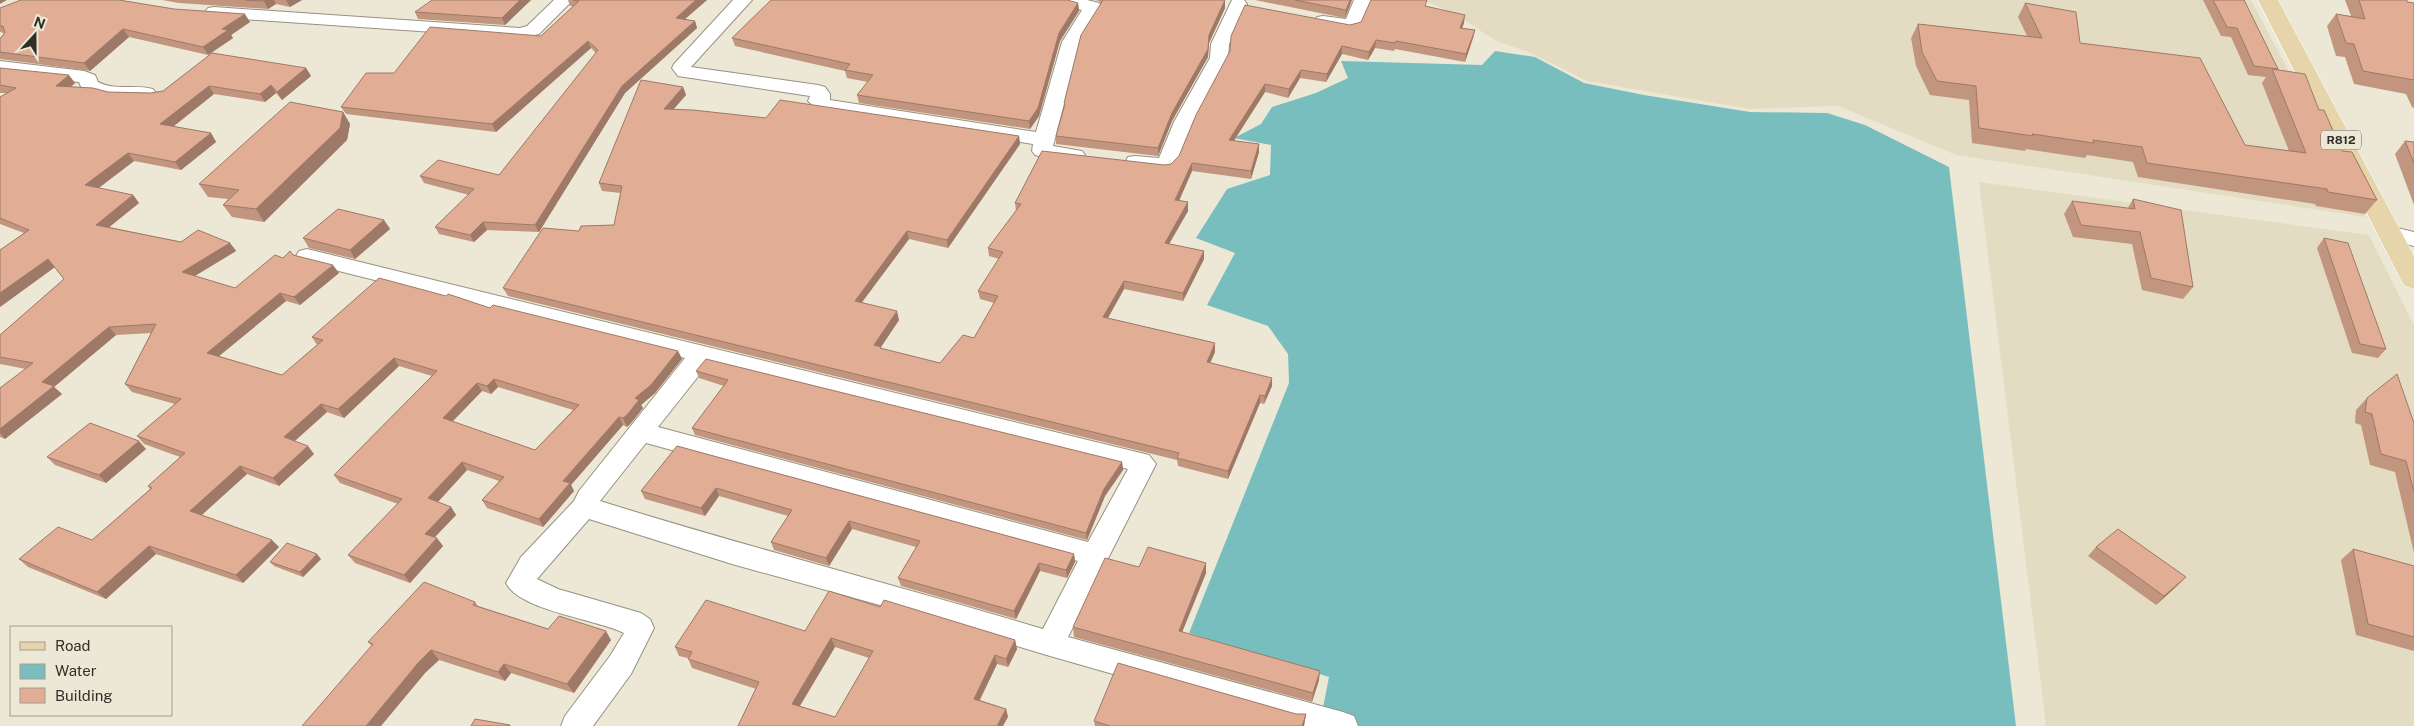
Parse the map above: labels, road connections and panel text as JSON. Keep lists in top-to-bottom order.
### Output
{
  "streets": {
    "main road": ["R812"]
  },
  "legend": ["Road", "Water", "Building"],
  "north": "top"
}
